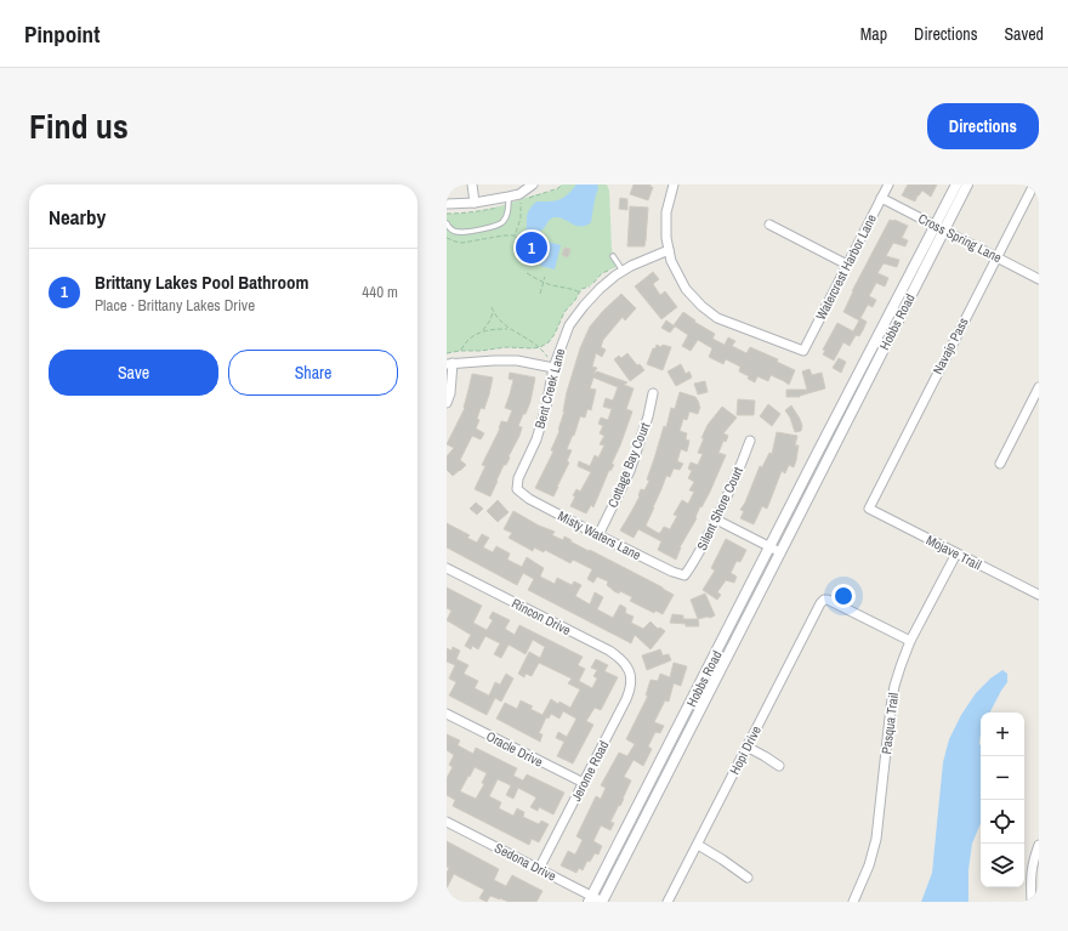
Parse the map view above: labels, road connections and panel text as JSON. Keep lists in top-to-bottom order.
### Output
{
  "streets": {
    "street": [
      "Cross Spring Lane",
      "Watercrest Harbor Lane",
      "Hobbs Road",
      "Navajo Pass",
      "Bent Creek Lane",
      "Cottage Bay Court",
      "Silent Shore Court",
      "Misty Waters Lane",
      "Mojave Trail",
      "Rincon Drive",
      "Pasqua Trail",
      "Oracle Drive",
      "Hopi Drive",
      "Jerome Road",
      "Sedona Drive"
    ]
  },
  "crossings": [
    ["Cross Spring Lane", "Watercrest Harbor Lane"],
    ["Cross Spring Lane", "Hobbs Road"],
    ["Cross Spring Lane", "Navajo Pass"],
    ["Watercrest Harbor Lane", "Bent Creek Lane"],
    ["Hobbs Road", "Sedona Drive"],
    ["Navajo Pass", "Mojave Trail"],
    ["Bent Creek Lane", "Misty Waters Lane"],
    ["Cottage Bay Court", "Misty Waters Lane"],
    ["Silent Shore Court", "Misty Waters Lane"],
    ["Mojave Trail", "Pasqua Trail"],
    ["Rincon Drive", "Jerome Road"],
    ["Pasqua Trail", "Hopi Drive"],
    ["Oracle Drive", "Jerome Road"],
    ["Jerome Road", "Sedona Drive"]
  ],
  "page": {
    "header": "Pinpoint",
    "nav": ["Map", "Directions", "Saved"],
    "title": "Find us",
    "buttons": [
      "Directions",
      ["Save", "Share"]
    ],
    "heading": "Nearby",
    "pins": "1",
    "list": [
      {
        "mark": "1",
        "name": "Brittany Lakes Pool Bathroom",
        "note": "Place · Brittany Lakes Drive",
        "value": "440 m"
      }
    ],
    "map_buttons": ["+", "−"]
  }
}
